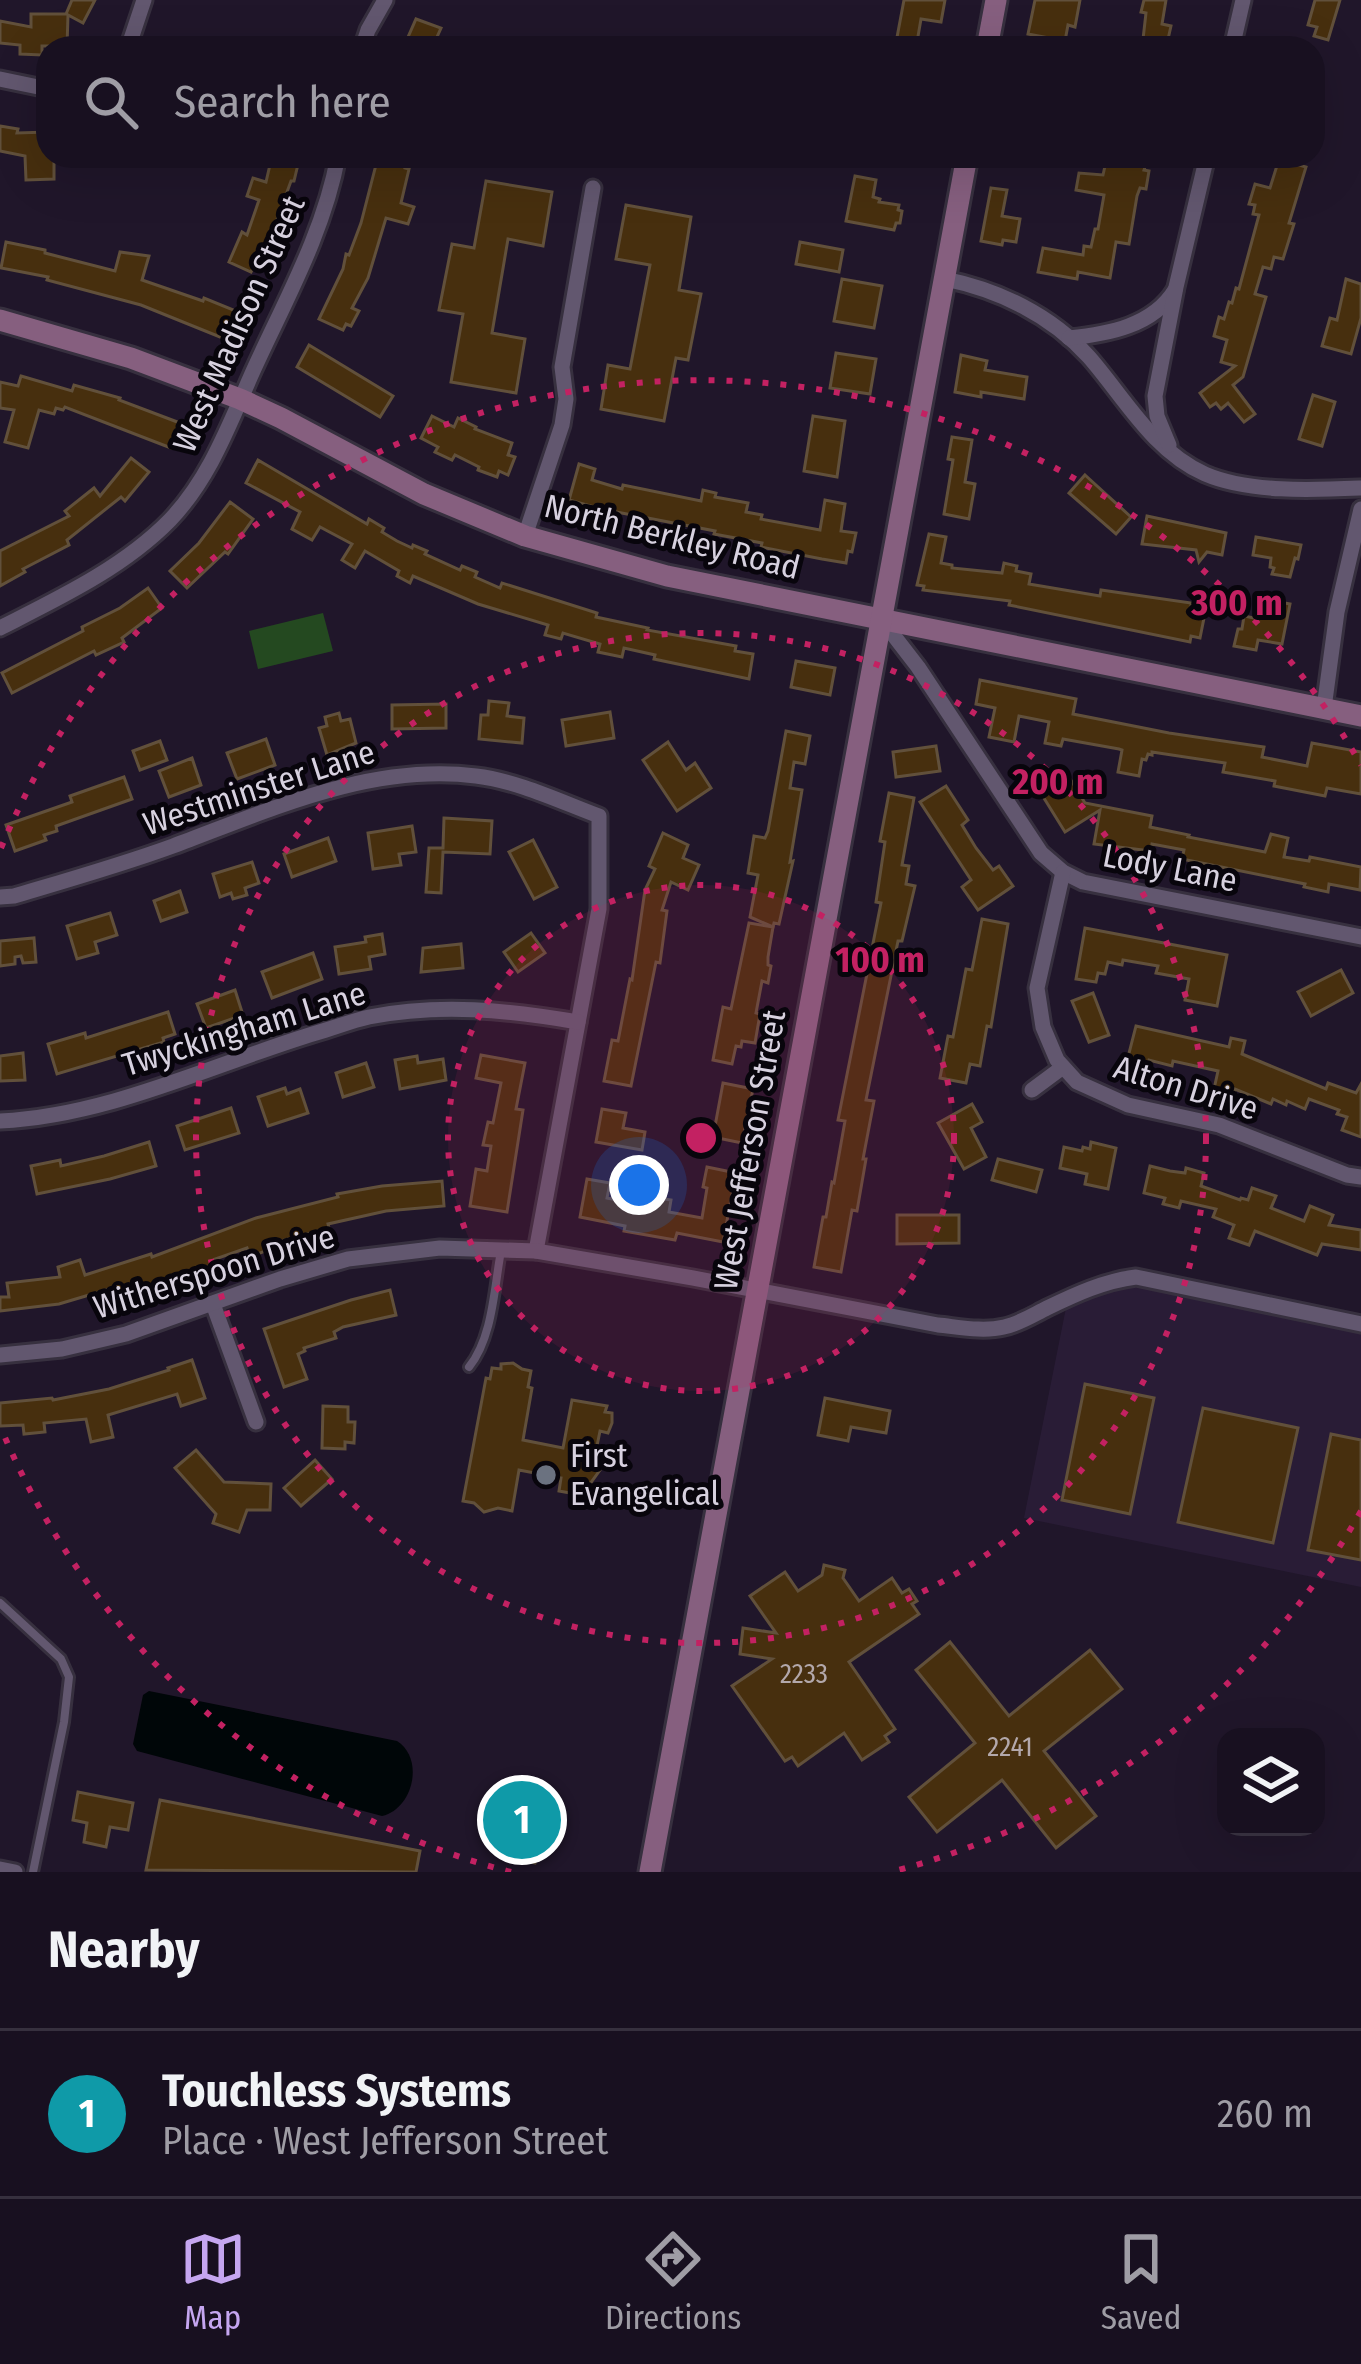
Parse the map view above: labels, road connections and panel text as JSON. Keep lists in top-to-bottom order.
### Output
{
  "streets": {
    "street": [
      "West Madison Street",
      "North Berkley Road",
      "Westminster Lane",
      "Lody Lane",
      "Twyckingham Lane",
      "Alton Drive",
      "West Jefferson Street",
      "Witherspoon Drive"
    ]
  },
  "crossings": [
    ["West Madison Street", "North Berkley Road"],
    ["North Berkley Road", "Lody Lane"],
    ["North Berkley Road", "West Jefferson Street"],
    ["Westminster Lane", "Twyckingham Lane"],
    ["Westminster Lane", "Witherspoon Drive"],
    ["Lody Lane", "Alton Drive"],
    ["Lody Lane", "West Jefferson Street"],
    ["West Jefferson Street", "Witherspoon Drive"]
  ],
  "places": ["First Evangelical"],
  "house_numbers": ["2233", "2241"],
  "page": {
    "search": "Search here",
    "pins": "1",
    "heading": "Nearby",
    "list": [
      {
        "mark": "1",
        "name": "Touchless Systems",
        "note": "Place · West Jefferson Street",
        "value": "260 m"
      }
    ],
    "nav": ["Map", "Directions", "Saved"]
  },
  "rings": ["300 m", "200 m", "100 m"]
}
